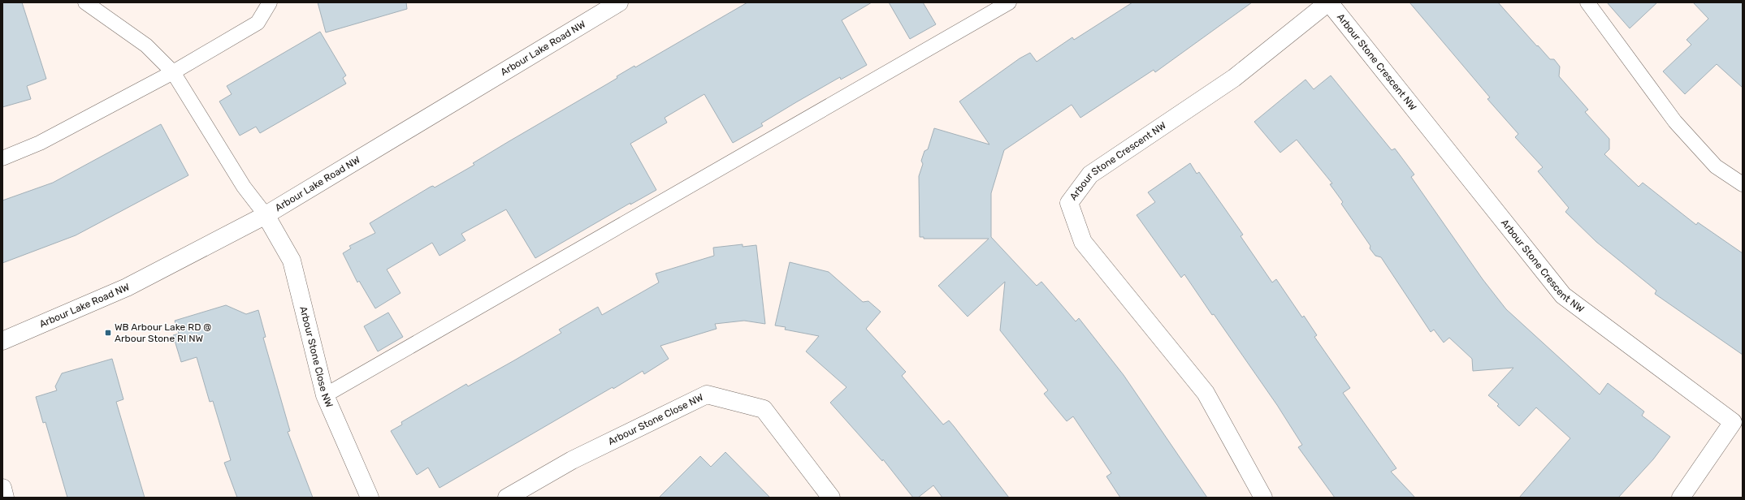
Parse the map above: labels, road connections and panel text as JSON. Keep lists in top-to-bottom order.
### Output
{
  "streets": {
    "street": ["Arbour Lake Road NW", "Arbour Stone Crescent NW", "Arbour Stone Close NW"]
  },
  "crossings": [
    ["Arbour Lake Road NW", "Arbour Stone Close NW"]
  ],
  "places": {
    "transit": ["WB Arbour Lake RD @ Arbour Stone RI NW"]
  }
}
